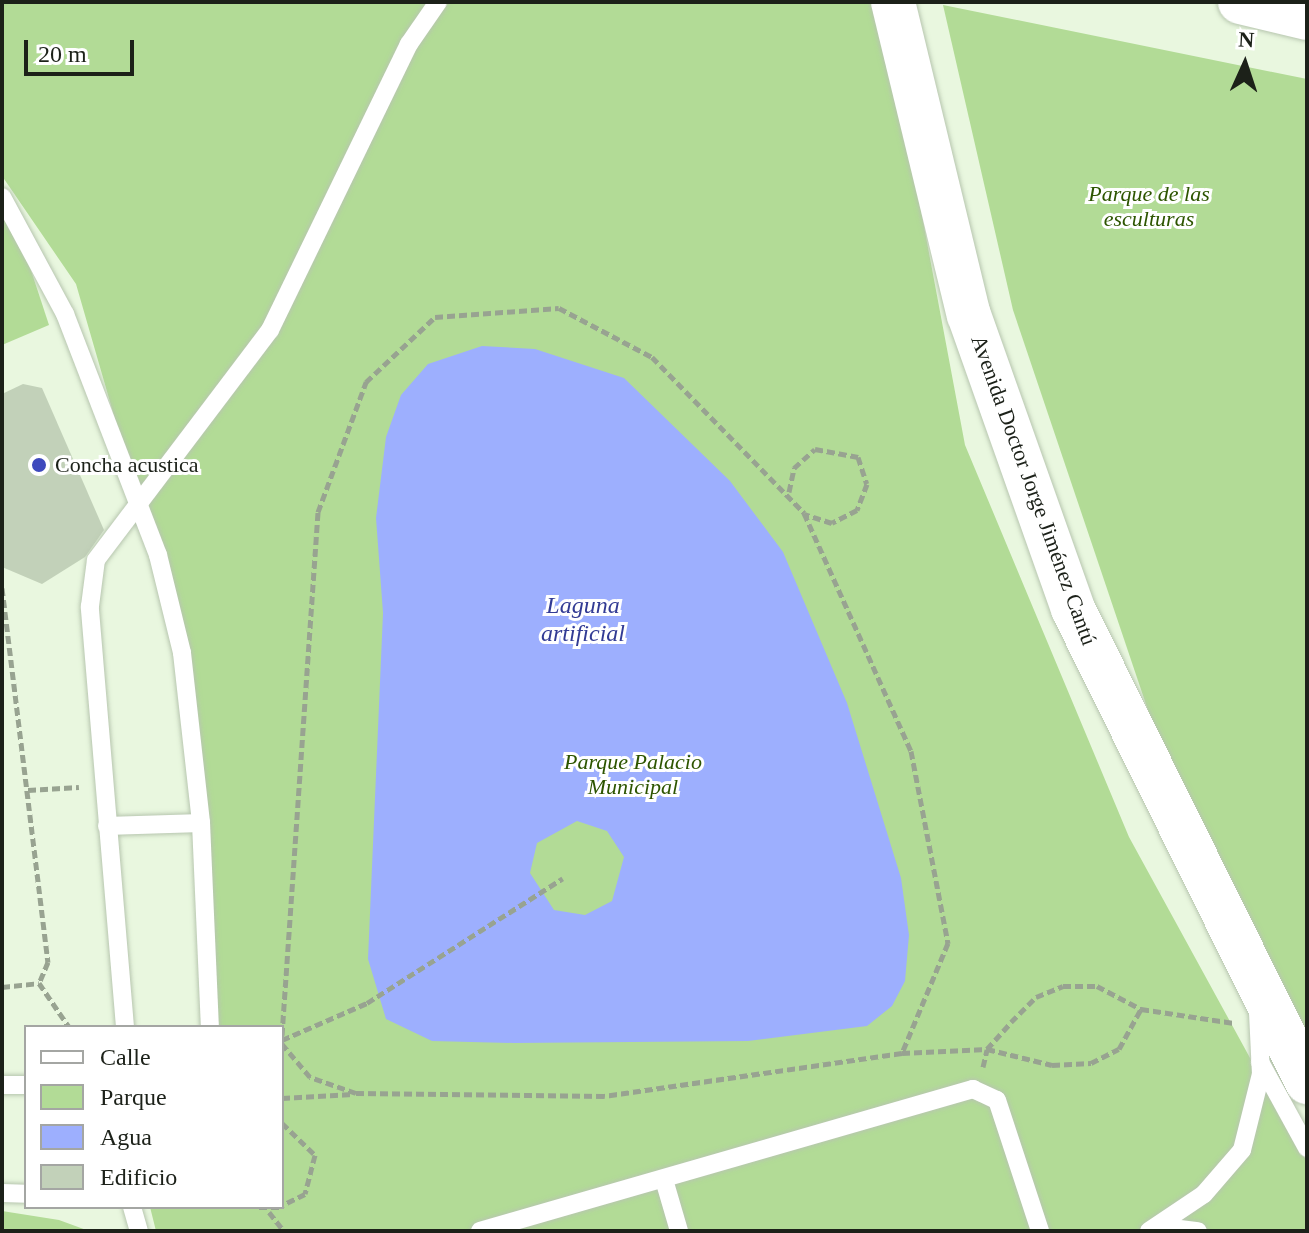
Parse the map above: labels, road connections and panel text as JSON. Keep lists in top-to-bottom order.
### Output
{
  "streets": {
    "main road": ["Avenida Doctor Jorge Jiménez Cantú"]
  },
  "water": ["Laguna artificial"],
  "parks": ["Parque de las esculturas", "Parque Palacio Municipal"],
  "places": ["Concha acustica"],
  "legend": [
    "Calle",
    "Parque",
    "Agua",
    "Edificio"
  ],
  "scale_bar": "20 m",
  "north": "top"
}
